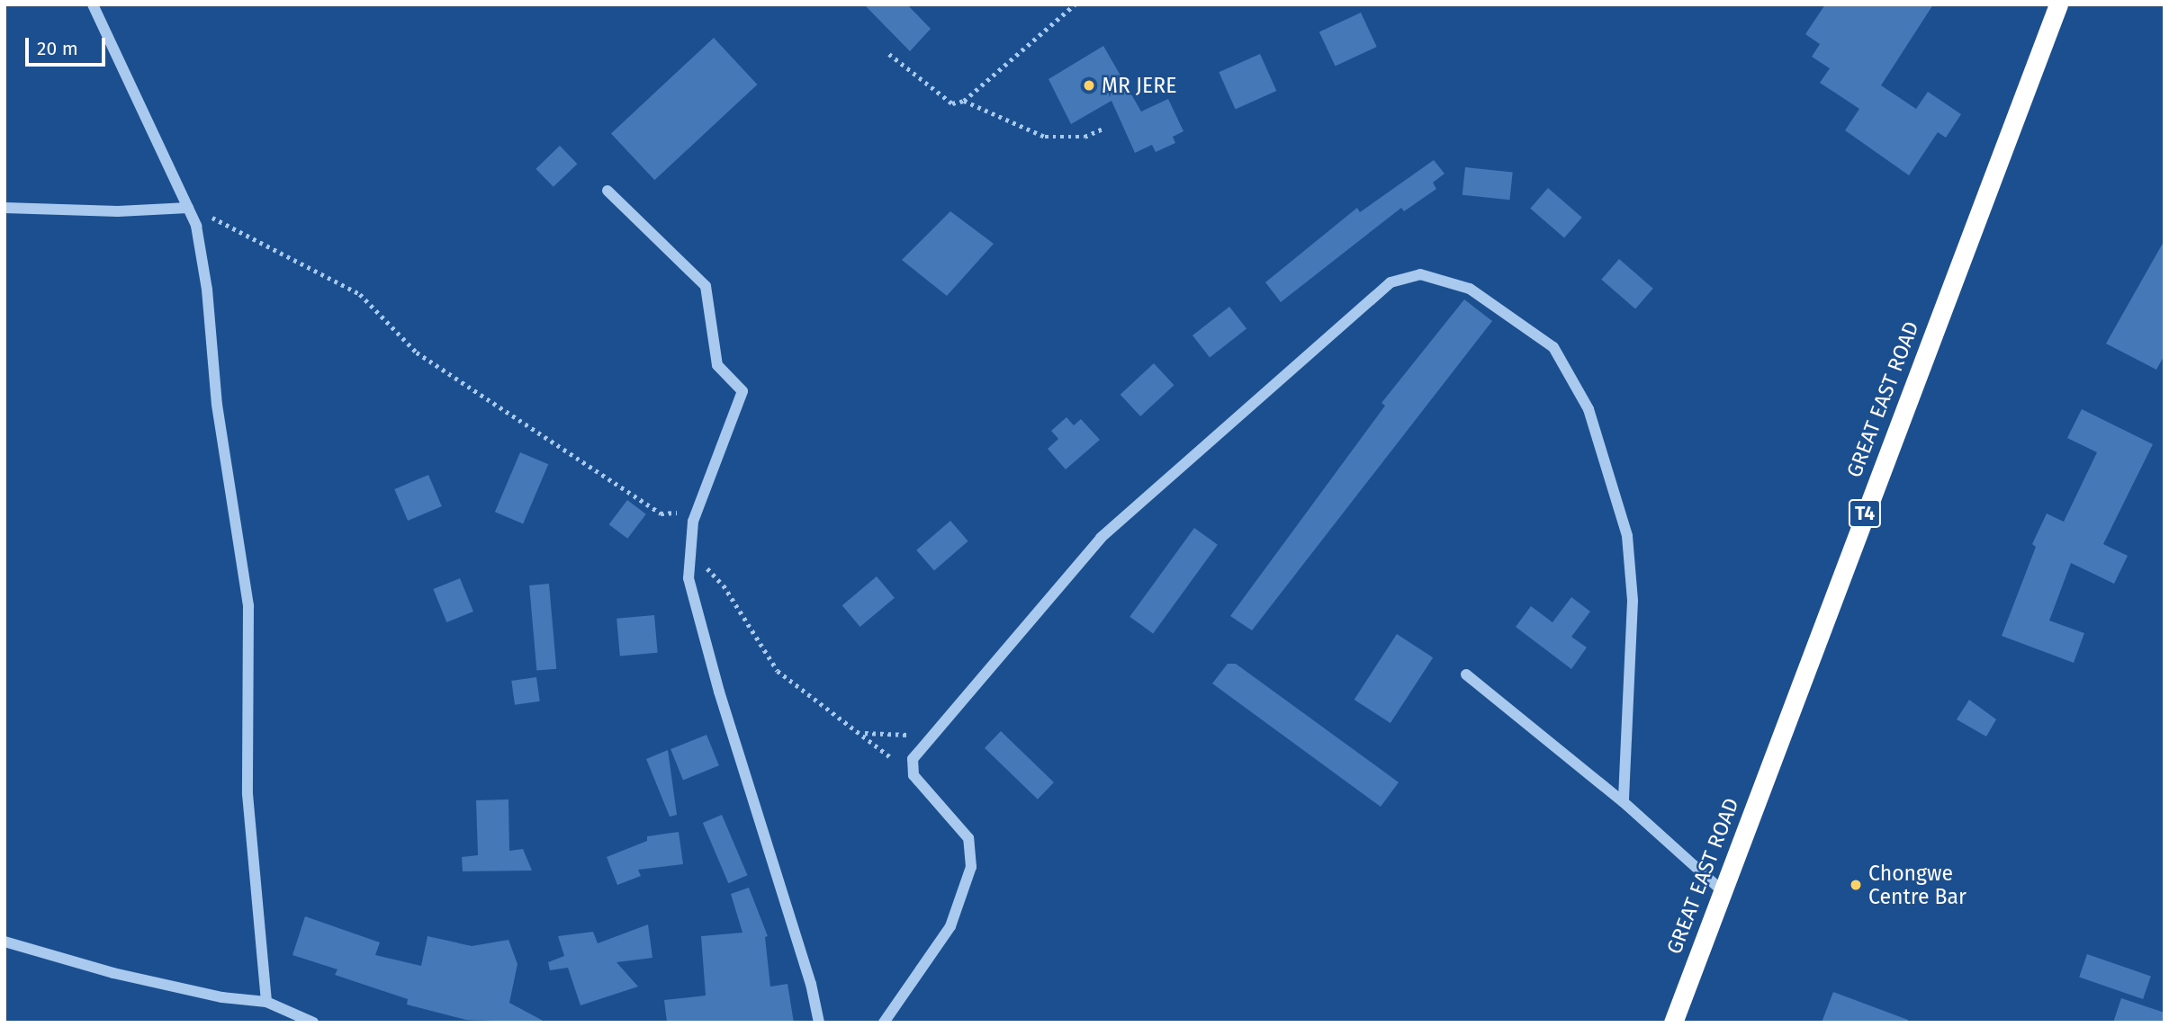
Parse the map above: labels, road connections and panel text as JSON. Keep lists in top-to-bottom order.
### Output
{
  "streets": {
    "highway": ["GREAT EAST ROAD", "T4"]
  },
  "places": ["MR JERE", "Chongwe Centre Bar"],
  "scale_bar": "20 m"
}
